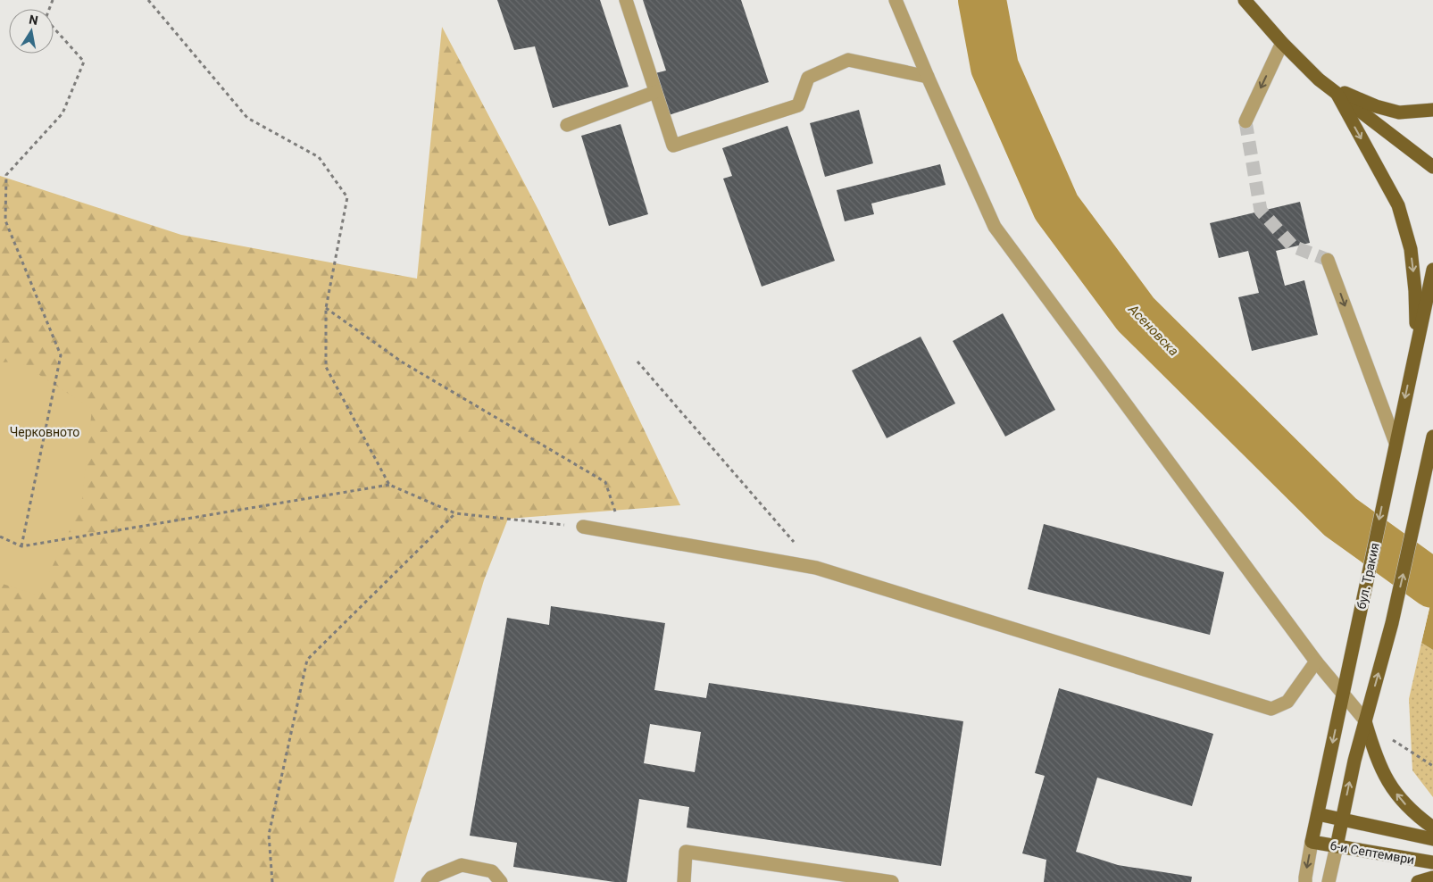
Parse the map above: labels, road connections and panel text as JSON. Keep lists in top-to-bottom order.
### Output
{
  "streets": {
    "main road": ["бул. Тракия", "6-и Септември"]
  },
  "crossings": [
    ["бул. Тракия", "6-и Септември"]
  ],
  "water": ["Асеновска"],
  "parks": ["Черковното"],
  "north": "top"
}
